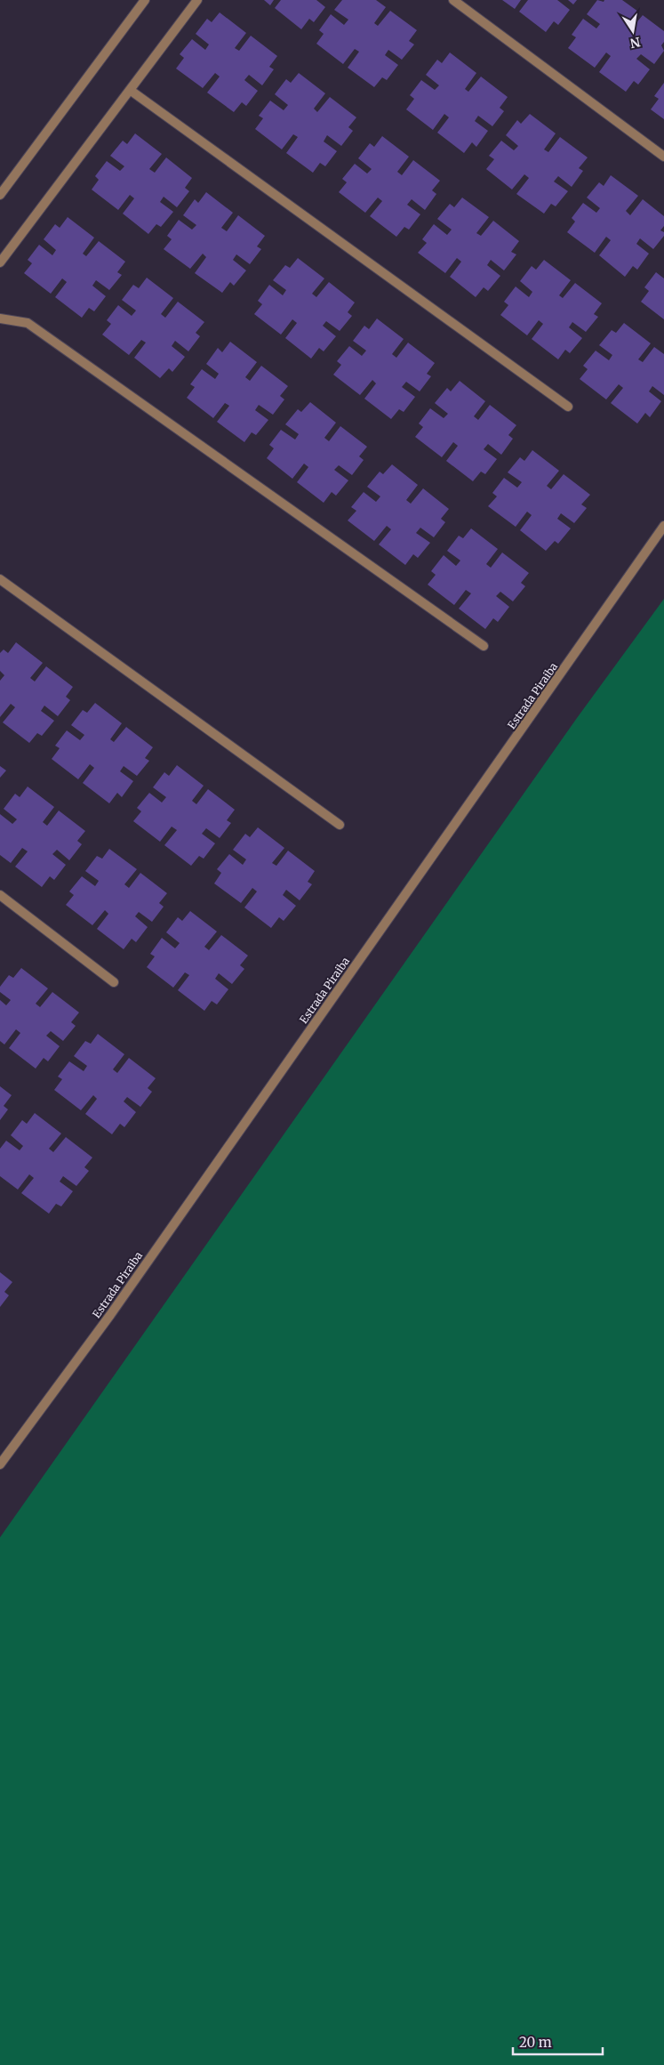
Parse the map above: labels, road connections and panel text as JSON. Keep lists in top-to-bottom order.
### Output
{
  "streets": {
    "street": ["Estrada Piraiba"]
  },
  "scale_bar": "20 m",
  "north": "bottom"
}
